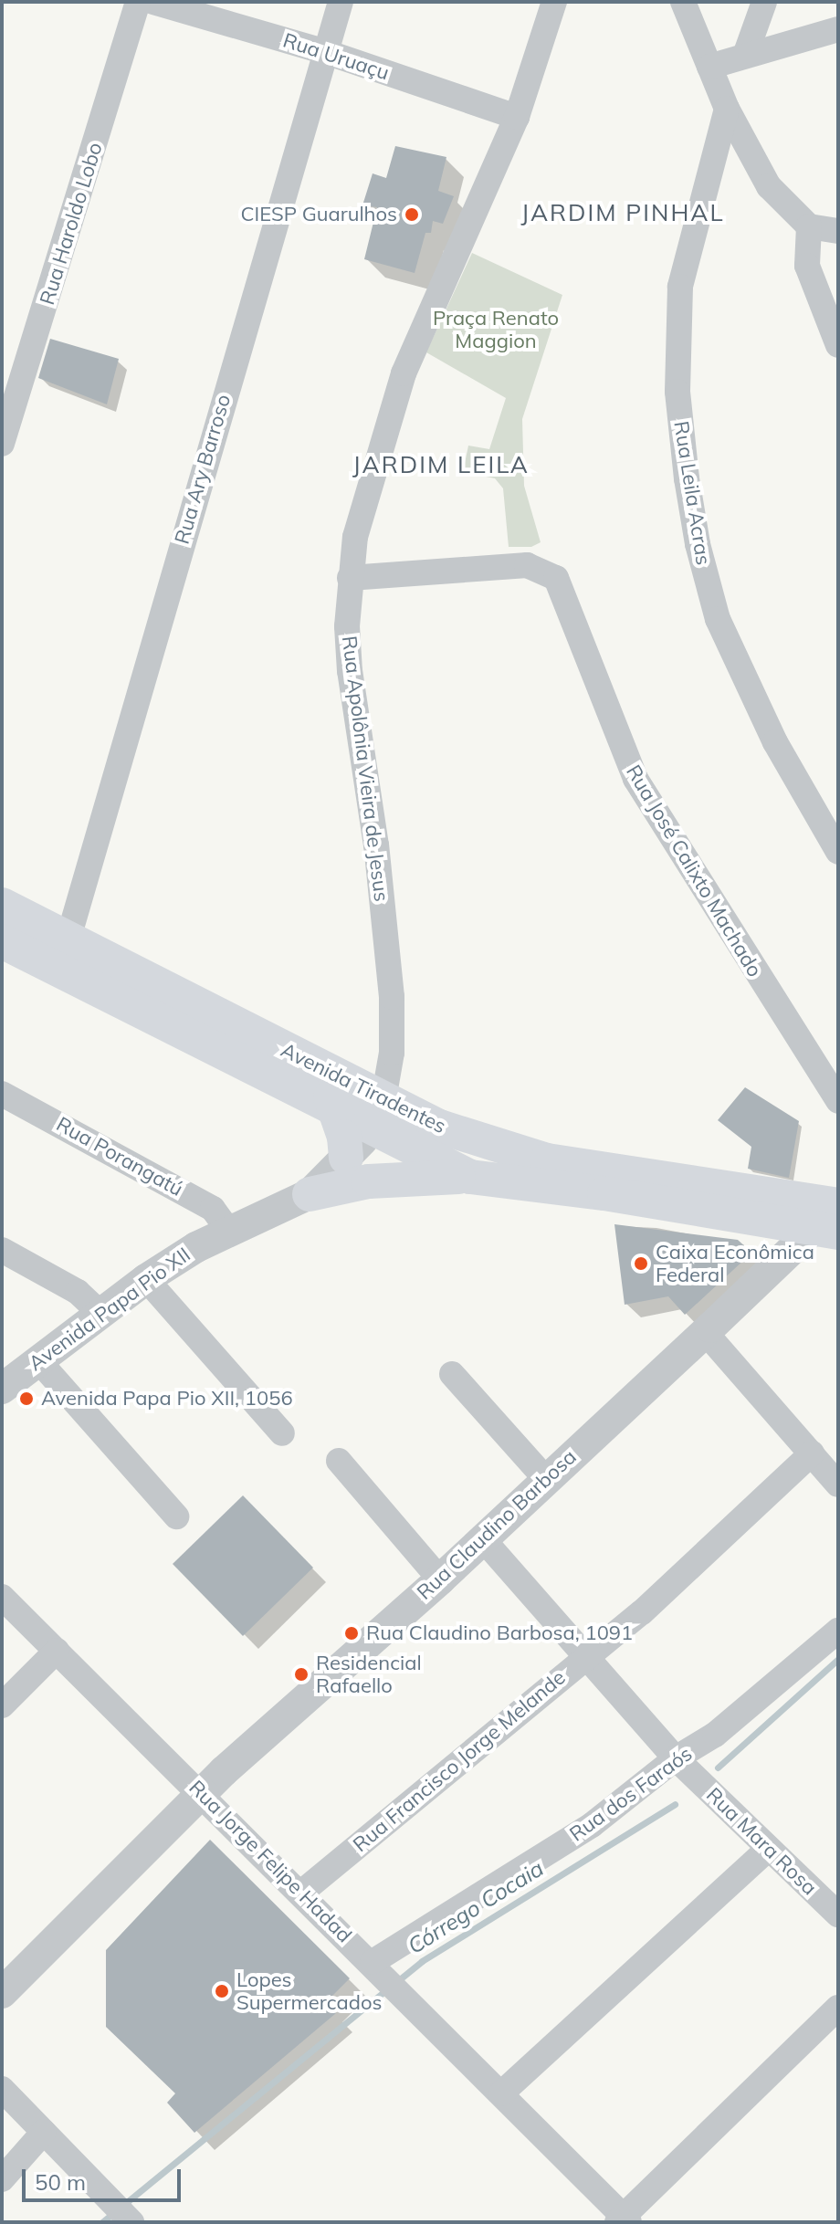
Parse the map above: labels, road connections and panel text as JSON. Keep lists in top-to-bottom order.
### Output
{
  "streets": {
    "main road": ["Avenida Tiradentes"],
    "street": [
      "Rua Uruaçu",
      "Rua Haroldo Lobo",
      "Rua Ary Barroso",
      "Rua Leila Acras",
      "Rua Apolônia Vieira de Jesus",
      "Rua José Calixto Machado",
      "Rua Porangatú",
      "Avenida Papa Pio XII",
      "Rua Claudino Barbosa",
      "Rua Francisco Jorge Melande",
      "Rua dos Faraós",
      "Rua Mara Rosa",
      "Rua Jorge Felipe Hadad"
    ]
  },
  "crossings": [
    ["Rua Uruaçu", "Rua Ary Barroso"],
    ["Rua Uruaçu", "Rua Apolônia Vieira de Jesus"],
    ["Rua Ary Barroso", "Avenida Tiradentes"],
    ["Rua Apolônia Vieira de Jesus", "Rua José Calixto Machado"],
    ["Rua Apolônia Vieira de Jesus", "Avenida Tiradentes"],
    ["Rua Apolônia Vieira de Jesus", "Avenida Papa Pio XII"],
    ["Avenida Tiradentes", "Avenida Papa Pio XII"],
    ["Avenida Tiradentes", "Rua Claudino Barbosa"],
    ["Rua Porangatú", "Avenida Papa Pio XII"],
    ["Rua Claudino Barbosa", "Rua Mara Rosa"],
    ["Rua Claudino Barbosa", "Rua Jorge Felipe Hadad"],
    ["Rua Francisco Jorge Melande", "Rua Mara Rosa"],
    ["Rua Francisco Jorge Melande", "Rua Jorge Felipe Hadad"],
    ["Rua dos Faraós", "Rua Mara Rosa"],
    ["Rua dos Faraós", "Rua Jorge Felipe Hadad"]
  ],
  "districts": ["JARDIM PINHAL", "JARDIM LEILA"],
  "water": ["Córrego Cocaia"],
  "parks": ["Praça Renato Maggion"],
  "places": [
    "CIESP Guarulhos",
    "Caixa Econômica Federal",
    "Avenida Papa Pio XII, 1056",
    "Rua Claudino Barbosa, 1091",
    "Residencial Rafaello",
    "Lopes Supermercados"
  ],
  "scale_bar": "50 m"
}
